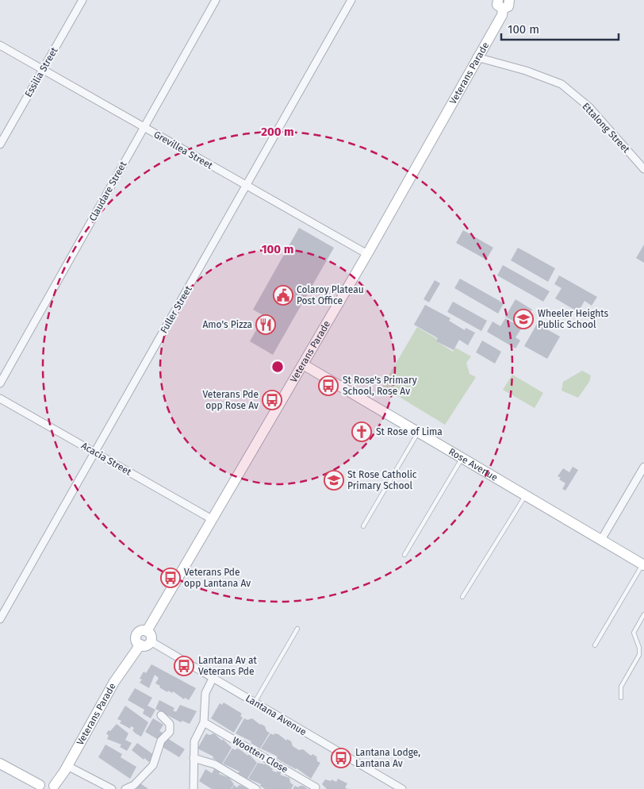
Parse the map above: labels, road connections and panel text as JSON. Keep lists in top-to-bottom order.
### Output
{
  "streets": {
    "street": [
      "Essilia Street",
      "Veterans Parade",
      "Ettalong Street",
      "Grevillea Street",
      "Claudare Street",
      "Fuller Street",
      "Acacia Street",
      "Rose Avenue",
      "Lantana Avenue",
      "Wootten Close"
    ]
  },
  "crossings": [
    ["Essilia Street", "Grevillea Street"],
    ["Veterans Parade", "Ettalong Street"],
    ["Veterans Parade", "Grevillea Street"],
    ["Veterans Parade", "Acacia Street"],
    ["Veterans Parade", "Rose Avenue"],
    ["Veterans Parade", "Lantana Avenue"],
    ["Grevillea Street", "Claudare Street"],
    ["Grevillea Street", "Fuller Street"],
    ["Fuller Street", "Acacia Street"]
  ],
  "places": {
    "public building": ["Colaroy Plateau Post Office"],
    "school or university": ["Wheeler Heights Public School", "St Rose Catholic Primary School"],
    "restaurant": ["Amo's Pizza"],
    "bus stop": [
      "St Rose's Primary School, Rose Av",
      "Veterans Pde opp Rose Av",
      "Veterans Pde opp Lantana Av",
      "Lantana Av at Veterans Pde",
      "Lantana Lodge, Lantana Av"
    ],
    "church": ["St Rose of Lima"]
  },
  "scale_bar": "100 m",
  "rings": ["200 m", "100 m"]
}
